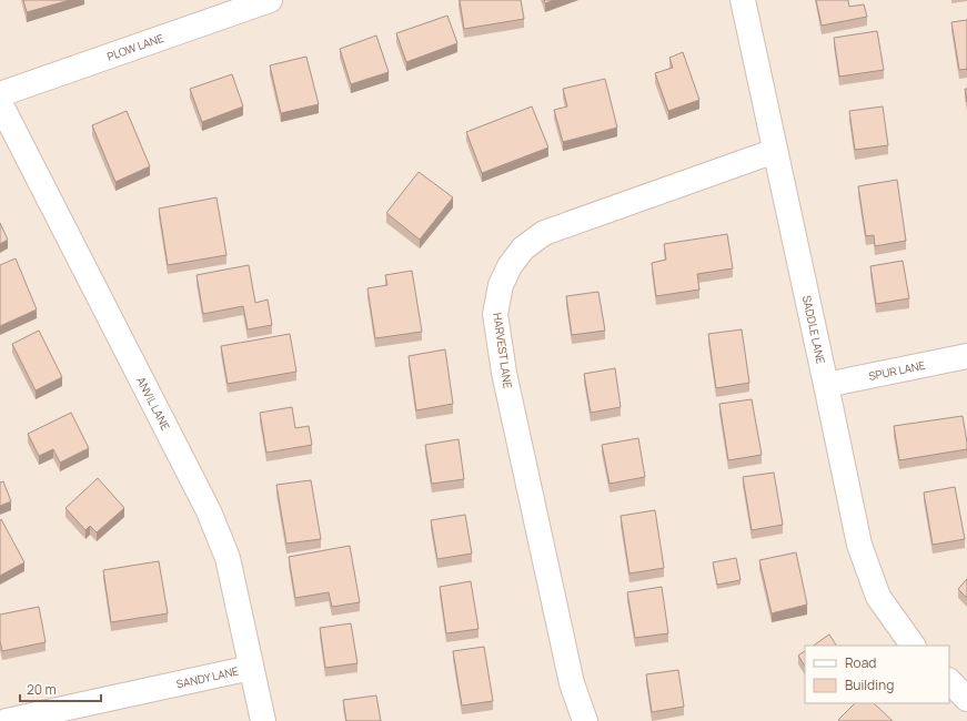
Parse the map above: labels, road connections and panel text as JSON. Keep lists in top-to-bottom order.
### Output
{
  "streets": {
    "street": [
      "PLOW LANE",
      "SADDLE LANE",
      "HARVEST LANE",
      "SPUR LANE",
      "ANVIL LANE",
      "SANDY LANE"
    ]
  },
  "crossings": [
    ["SADDLE LANE", "HARVEST LANE"],
    ["SADDLE LANE", "SPUR LANE"],
    ["ANVIL LANE", "SANDY LANE"]
  ],
  "legend": ["Road", "Building"],
  "scale_bar": "20 m"
}
